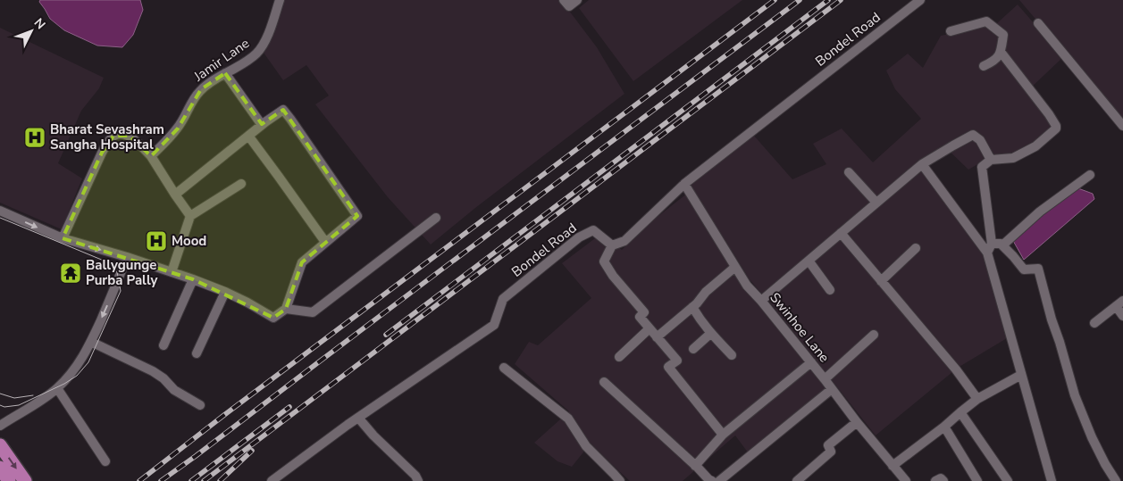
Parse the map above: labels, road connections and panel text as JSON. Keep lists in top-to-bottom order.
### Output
{
  "streets": {
    "street": ["Bondel Road", "Jamir Lane", "Swinhoe Lane"]
  },
  "crossings": [
    ["Bondel Road", "Swinhoe Lane"]
  ],
  "places": {
    "hospital": ["Bharat Sevashram Sangha Hospital", "Mood"],
    "temple": ["Ballygunge Purba Pally"]
  },
  "north": "top right"
}
